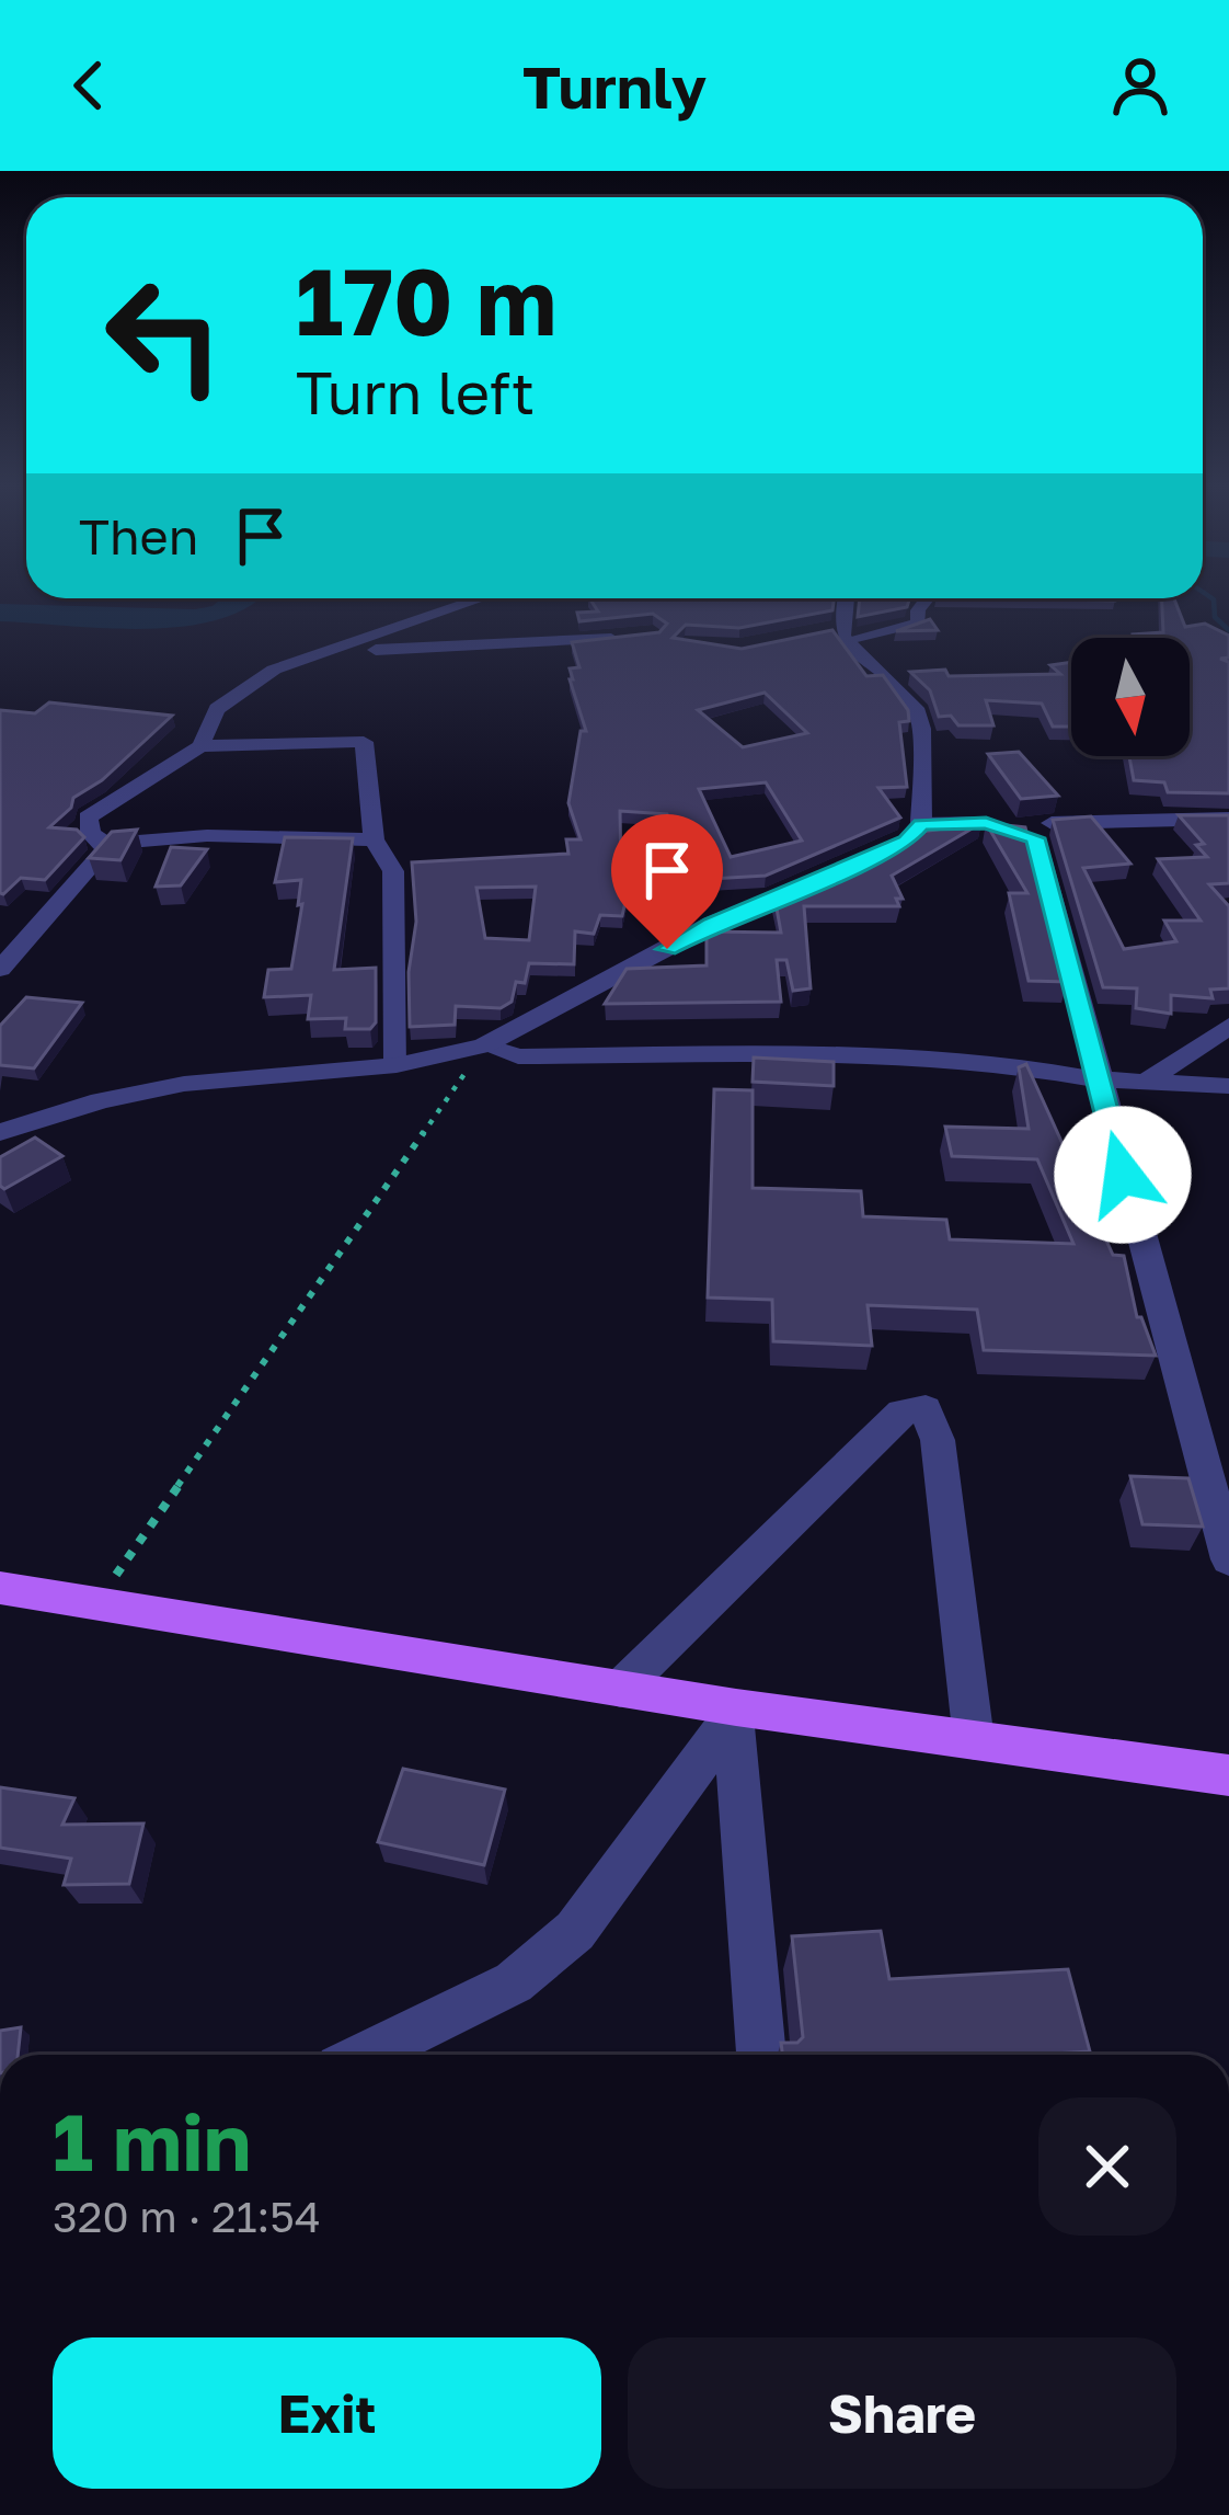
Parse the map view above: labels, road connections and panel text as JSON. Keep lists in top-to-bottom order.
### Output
{
  "north": "bottom",
  "page": {
    "header": "Turnly",
    "turn": ["170 m", "Turn left"],
    "then": "Then",
    "heading": ["1 min", "320 m · 21:54"],
    "buttons": ["Exit", "Share"]
  }
}
